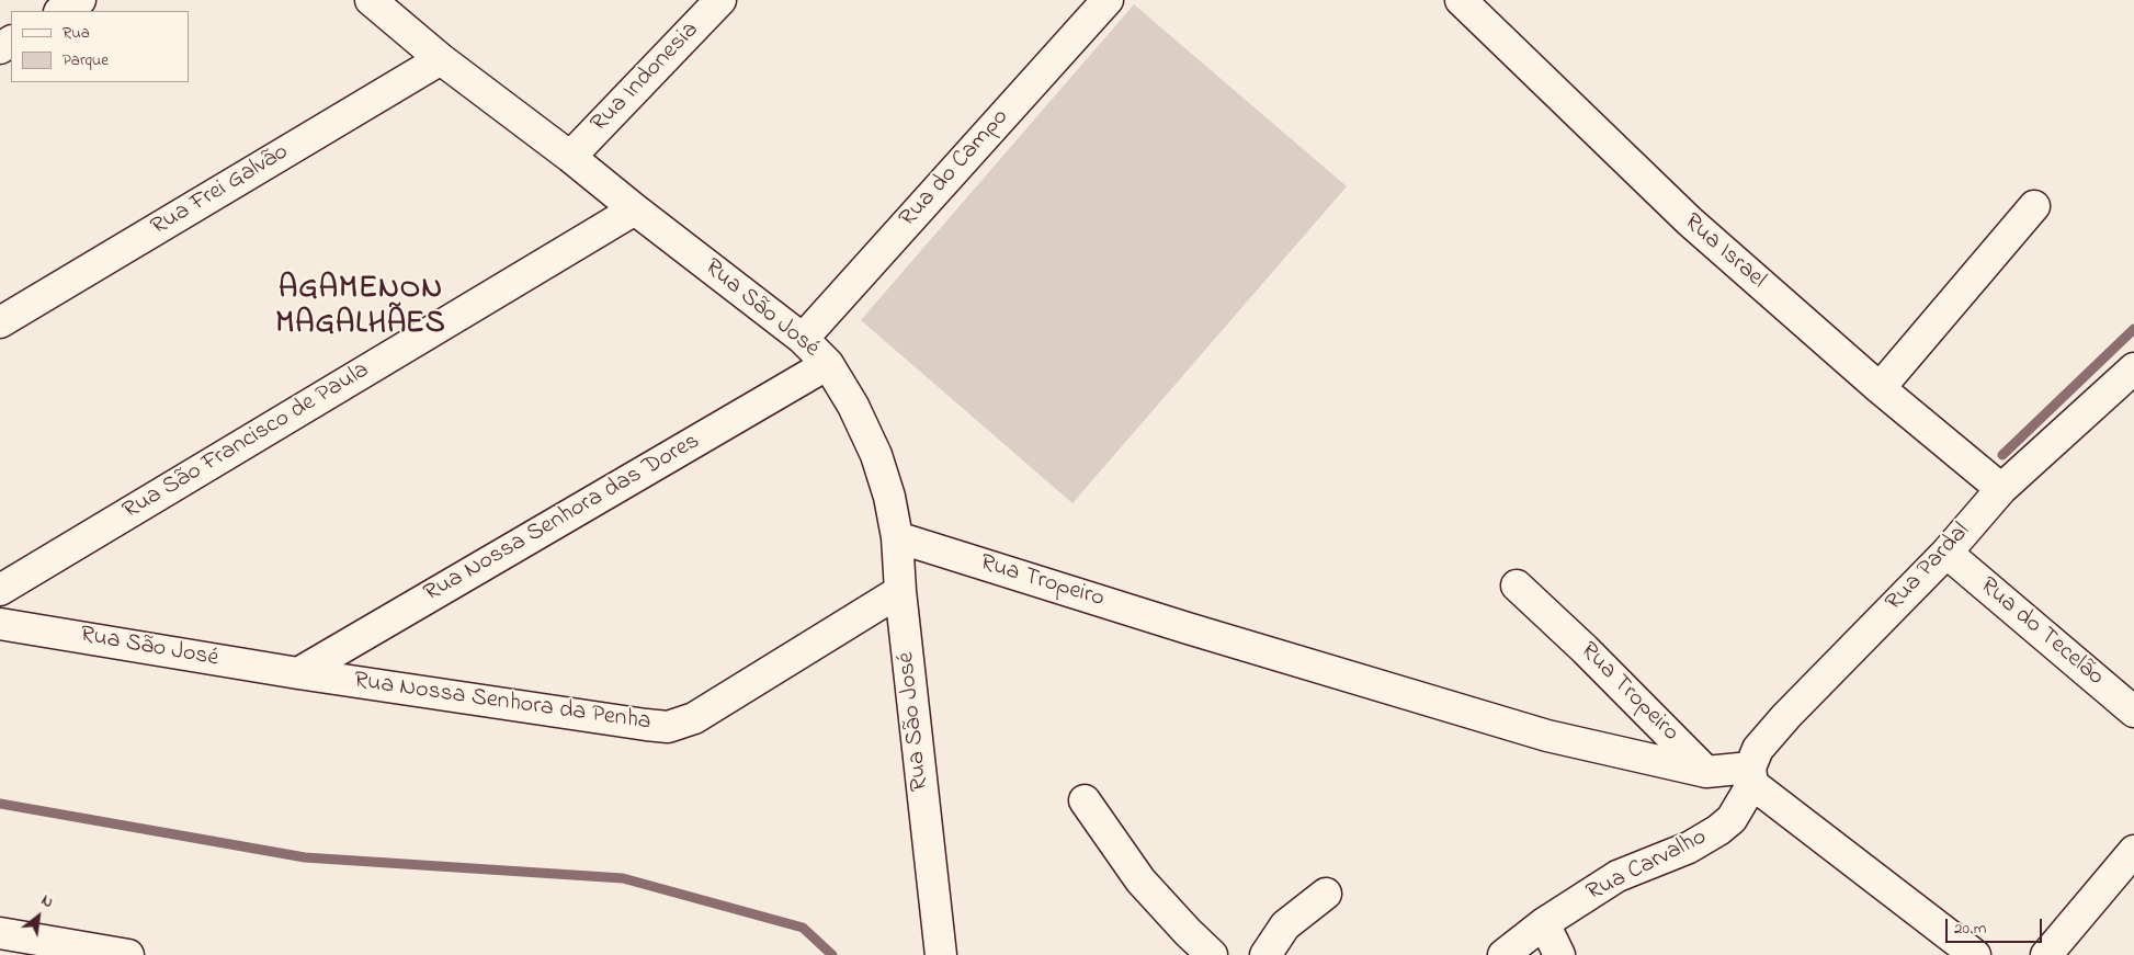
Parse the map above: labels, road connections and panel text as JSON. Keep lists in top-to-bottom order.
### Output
{
  "streets": {
    "street": [
      "Rua Indonesia",
      "Rua do Campo",
      "Rua Frei Galvão",
      "Rua Israel",
      "Rua São José",
      "Rua São Francisco de Paula",
      "Rua Nossa Senhora das Dores",
      "Rua Pardal",
      "Rua Tropeiro",
      "Rua do Tecelão",
      "Rua Nossa Senhora da Penha",
      "Rua Carvalho"
    ]
  },
  "crossings": [
    ["Rua Indonesia", "Rua São José"],
    ["Rua do Campo", "Rua São José"],
    ["Rua Frei Galvão", "Rua São José"],
    ["Rua Israel", "Rua Pardal"],
    ["Rua São José", "Rua São Francisco de Paula"],
    ["Rua São José", "Rua Nossa Senhora das Dores"],
    ["Rua São José", "Rua Tropeiro"],
    ["Rua São José", "Rua Nossa Senhora da Penha"],
    ["Rua Nossa Senhora das Dores", "Rua Nossa Senhora da Penha"],
    ["Rua Pardal", "Rua do Tecelão"],
    ["Rua Pardal", "Rua Carvalho"]
  ],
  "districts": ["AGAMENON MAGALHÃES"],
  "legend": ["Rua", "Parque"],
  "scale_bar": "20 m",
  "north": "top right"
}
